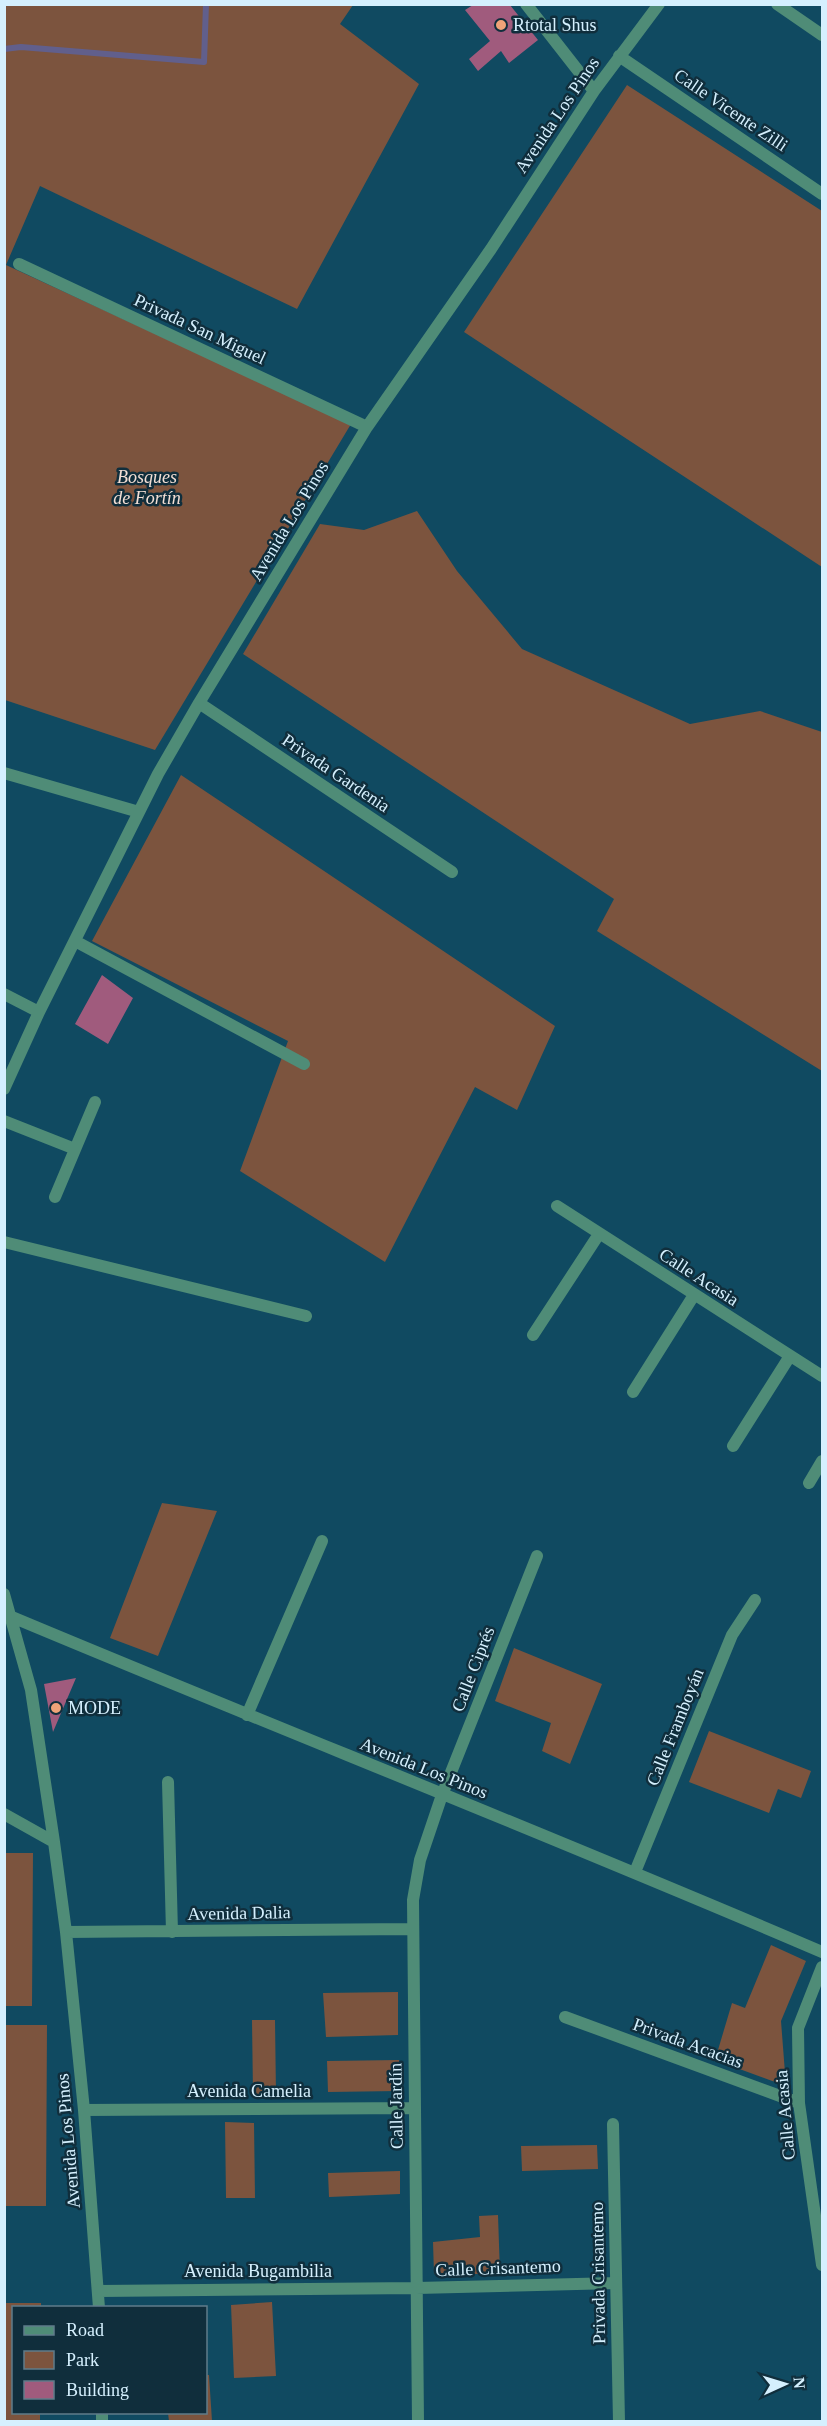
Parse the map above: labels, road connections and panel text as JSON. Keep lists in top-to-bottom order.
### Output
{
  "streets": {
    "street": [
      "Calle Vicente Zilli",
      "Avenida Los Pinos",
      "Privada San Miguel",
      "Privada Gardenia",
      "Calle Acasia",
      "Calle Ciprés",
      "Calle Framboyán",
      "Avenida Dalia",
      "Privada Acacias",
      "Avenida Camelia",
      "Calle Jardín",
      "Calle Crisantemo",
      "Avenida Bugambilia",
      "Privada Crisantemo"
    ]
  },
  "crossings": [
    ["Calle Vicente Zilli", "Avenida Los Pinos"],
    ["Avenida Los Pinos", "Privada San Miguel"],
    ["Avenida Los Pinos", "Privada Gardenia"],
    ["Avenida Los Pinos", "Calle Ciprés"],
    ["Avenida Los Pinos", "Calle Framboyán"],
    ["Avenida Los Pinos", "Avenida Dalia"],
    ["Avenida Los Pinos", "Avenida Camelia"],
    ["Avenida Los Pinos", "Calle Jardín"],
    ["Avenida Los Pinos", "Avenida Bugambilia"],
    ["Calle Acasia", "Privada Acacias"],
    ["Calle Ciprés", "Calle Jardín"],
    ["Avenida Dalia", "Calle Jardín"],
    ["Avenida Camelia", "Calle Jardín"],
    ["Calle Jardín", "Calle Crisantemo"],
    ["Calle Jardín", "Avenida Bugambilia"],
    ["Calle Crisantemo", "Avenida Bugambilia"],
    ["Calle Crisantemo", "Privada Crisantemo"]
  ],
  "parks": ["Bosques de Fortín"],
  "places": ["Rtotal Shus", "MODE"],
  "legend": ["Road", "Park", "Building"],
  "north": "right"
}
